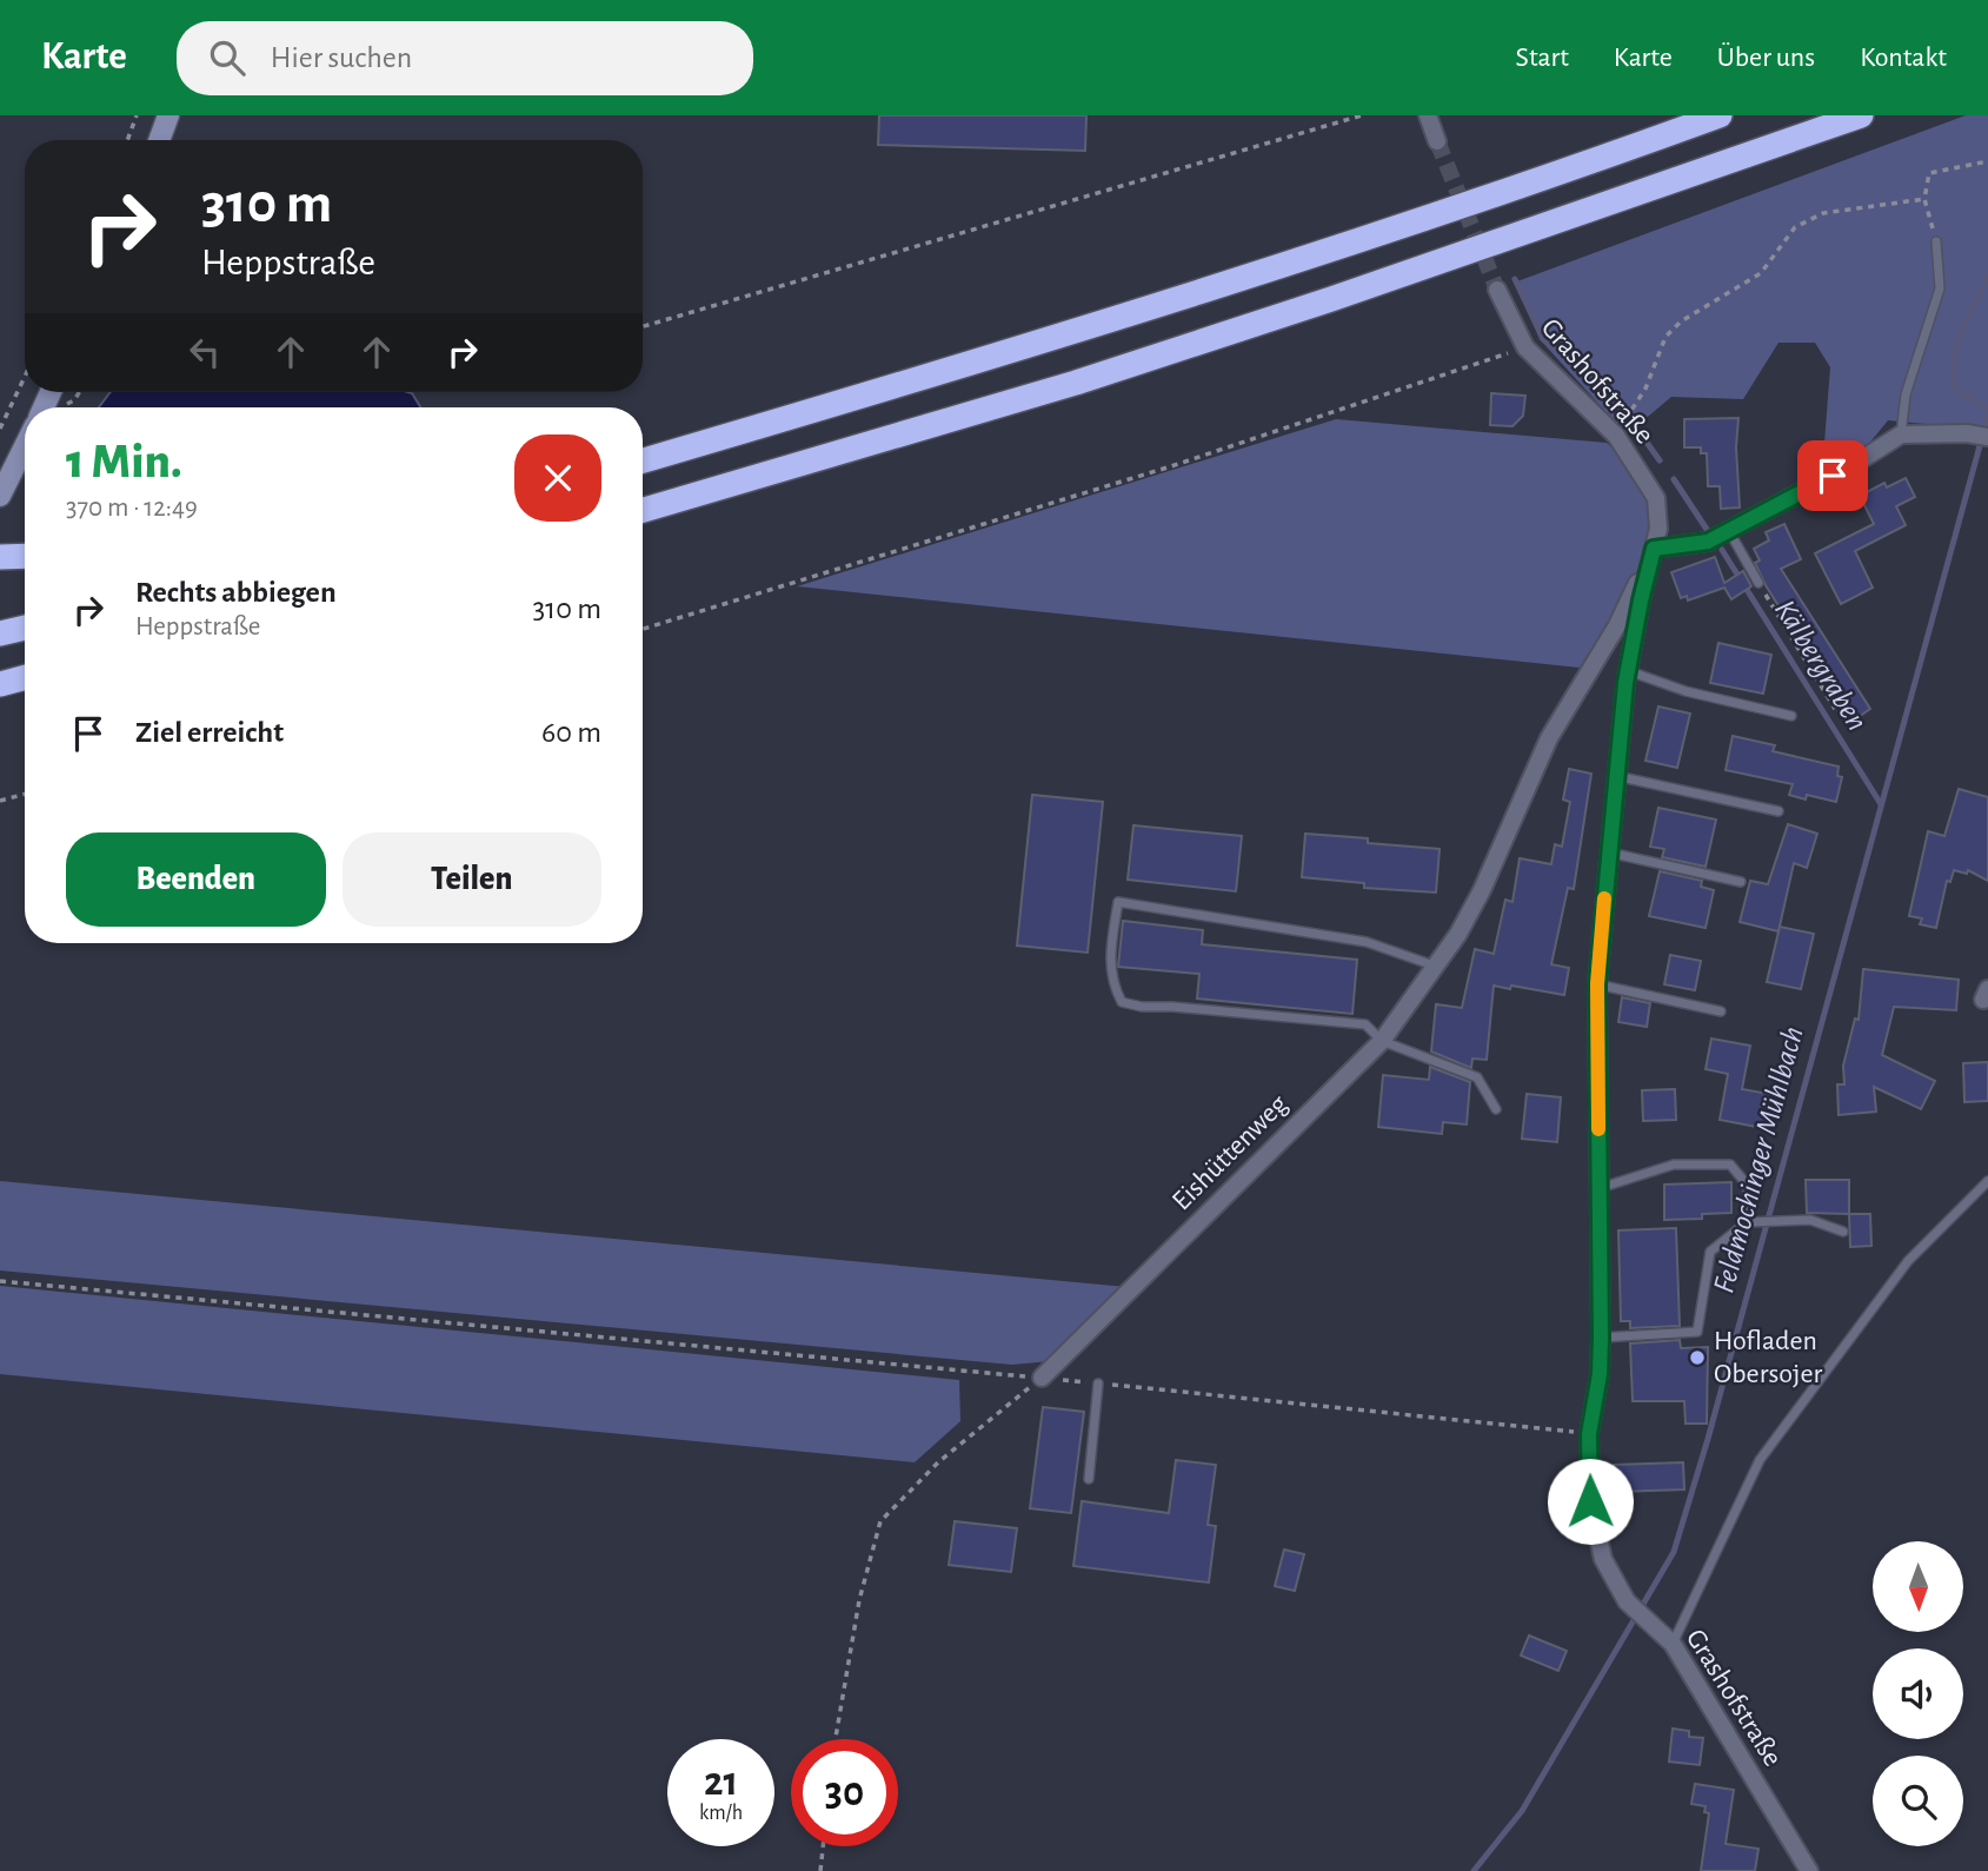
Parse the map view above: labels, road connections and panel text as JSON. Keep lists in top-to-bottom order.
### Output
{
  "streets": {
    "street": ["Grashofstraße", "Eishüttenweg"]
  },
  "crossings": [
    ["Grashofstraße", "Eishüttenweg"]
  ],
  "water": ["Kälbergraben", "Feldmochinger Mühlbach"],
  "places": ["Hofladen Obersojer"],
  "north": "bottom",
  "page": {
    "header": "Karte",
    "search": "Hier suchen",
    "nav": [
      "Start",
      "Karte",
      "Über uns",
      "Kontakt"
    ],
    "turn": ["310 m", "Heppstraße"],
    "heading": ["1 Min.", "370 m · 12:49"],
    "list": [
      {
        "name": "Rechts abbiegen",
        "note": "Heppstraße",
        "value": "310 m"
      },
      {
        "name": "Ziel erreicht",
        "value": "60 m"
      }
    ],
    "buttons": ["Beenden", "Teilen"],
    "speed": "21 km/h",
    "limit": "30"
  }
}
